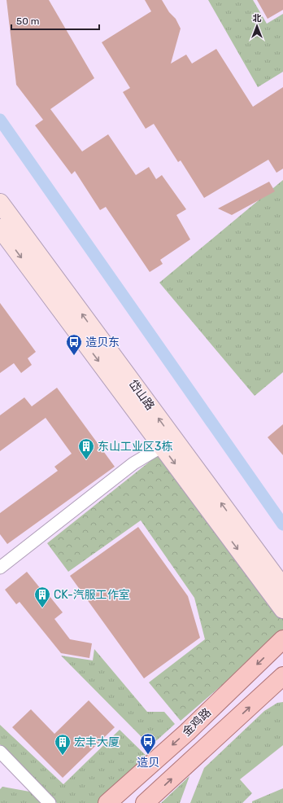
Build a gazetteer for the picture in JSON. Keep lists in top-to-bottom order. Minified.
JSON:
{"streets":{"main road":["金鸡路"],"street":["岱山路"]},"places":{"bus stop":["造贝东","造贝"],"building":["东山工业区3栋","CK-汽服工作室","宏丰大厦"]},"scale_bar":"50 m","north":"top"}
